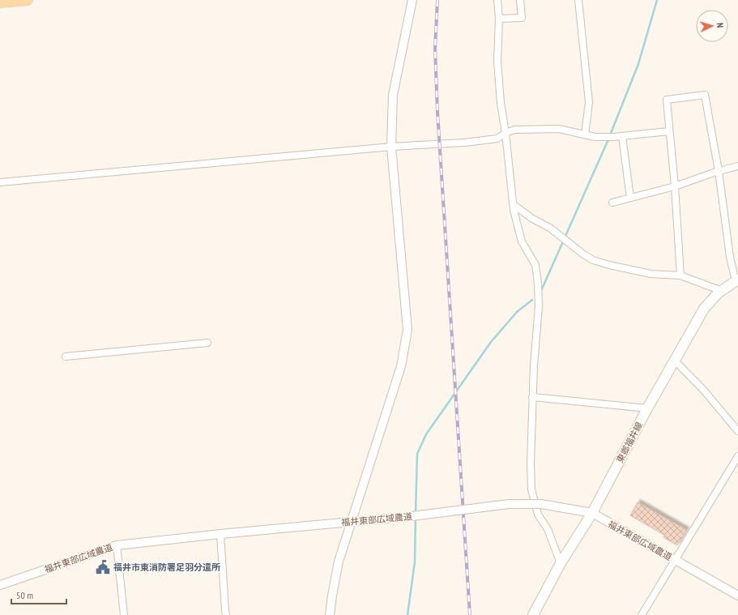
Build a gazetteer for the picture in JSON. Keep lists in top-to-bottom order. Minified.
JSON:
{"streets":{"main road":["東郷福井線"],"street":["福井東部広域農道"]},"crossings":[["東郷福井線","福井東部広域農道"]],"places":{"public building":["福井市東消防署足羽分遣所"]},"scale_bar":"50 m","north":"right"}
